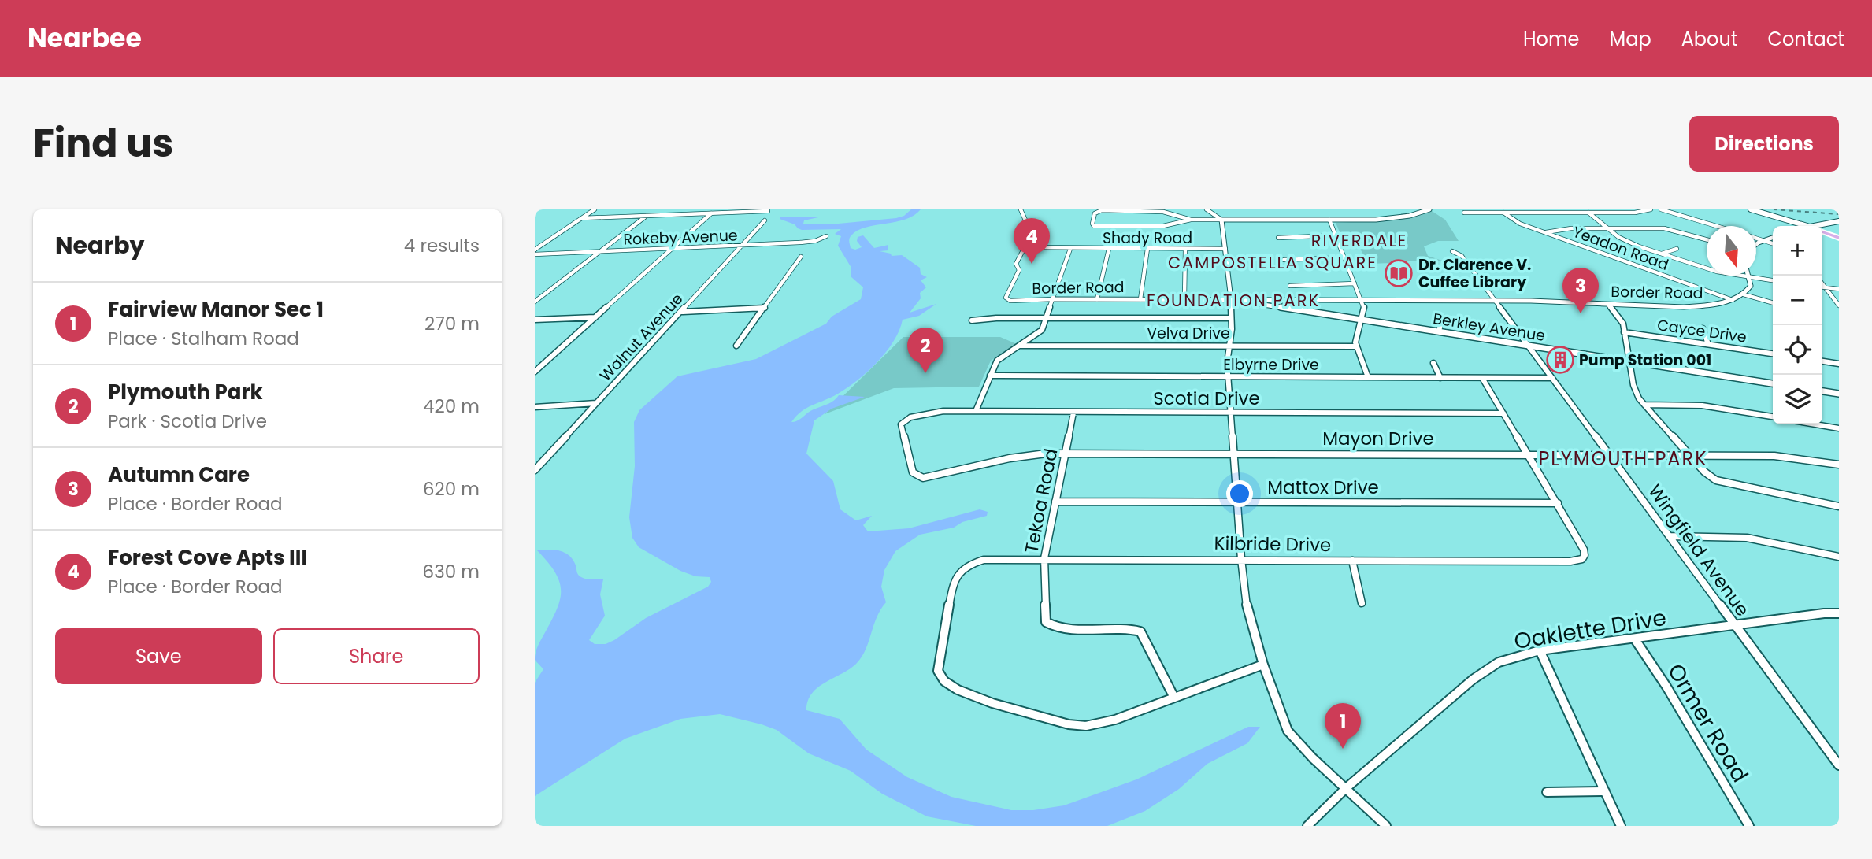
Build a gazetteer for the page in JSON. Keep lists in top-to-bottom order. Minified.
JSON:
{"streets":{"street":["Rokeby Avenue","Shady Road","Yeadon Road","Border Road","Berkley Avenue","Cayce Drive","Velva Drive","Walnut Avenue","Elbyrne Drive","Scotia Drive","Mayon Drive","Mattox Drive","Tekoa Road","Kilbride Drive","Wingfield Avenue","Oaklette Drive","Ormer Road"]},"crossings":[["Rokeby Avenue","Walnut Avenue"],["Shady Road","Border Road"],["Yeadon Road","Border Road"],["Border Road","Berkley Avenue"],["Border Road","Wingfield Avenue"],["Berkley Avenue","Wingfield Avenue"],["Elbyrne Drive","Wingfield Avenue"],["Scotia Drive","Mayon Drive"],["Scotia Drive","Tekoa Road"],["Mayon Drive","Tekoa Road"],["Mayon Drive","Wingfield Avenue"],["Mattox Drive","Tekoa Road"],["Mattox Drive","Kilbride Drive"],["Tekoa Road","Kilbride Drive"],["Wingfield Avenue","Oaklette Drive"],["Oaklette Drive","Ormer Road"]],"districts":["RIVERDALE","CAMPOSTELLA SQUARE","FOUNDATION PARK","PLYMOUTH PARK"],"places":{"library":["Dr. Clarence V. Cuffee Library"],"building":["Pump Station 001"]},"north":"bottom","page":{"header":"Nearbee","nav":["Home","Map","About","Contact"],"title":"Find us","buttons":["Directions",["Save","Share"]],"heading":["Nearby","4 results"],"pins":["4","3","2","1"],"map_buttons":["+","−"],"list":[{"mark":"1","name":"Fairview Manor Sec 1","note":"Place · Stalham Road","value":"270 m"},{"mark":"2","name":"Plymouth Park","note":"Park · Scotia Drive","value":"420 m"},{"mark":"3","name":"Autumn Care","note":"Place · Border Road","value":"620 m"},{"mark":"4","name":"Forest Cove Apts III","note":"Place · Border Road","value":"630 m"}]}}
